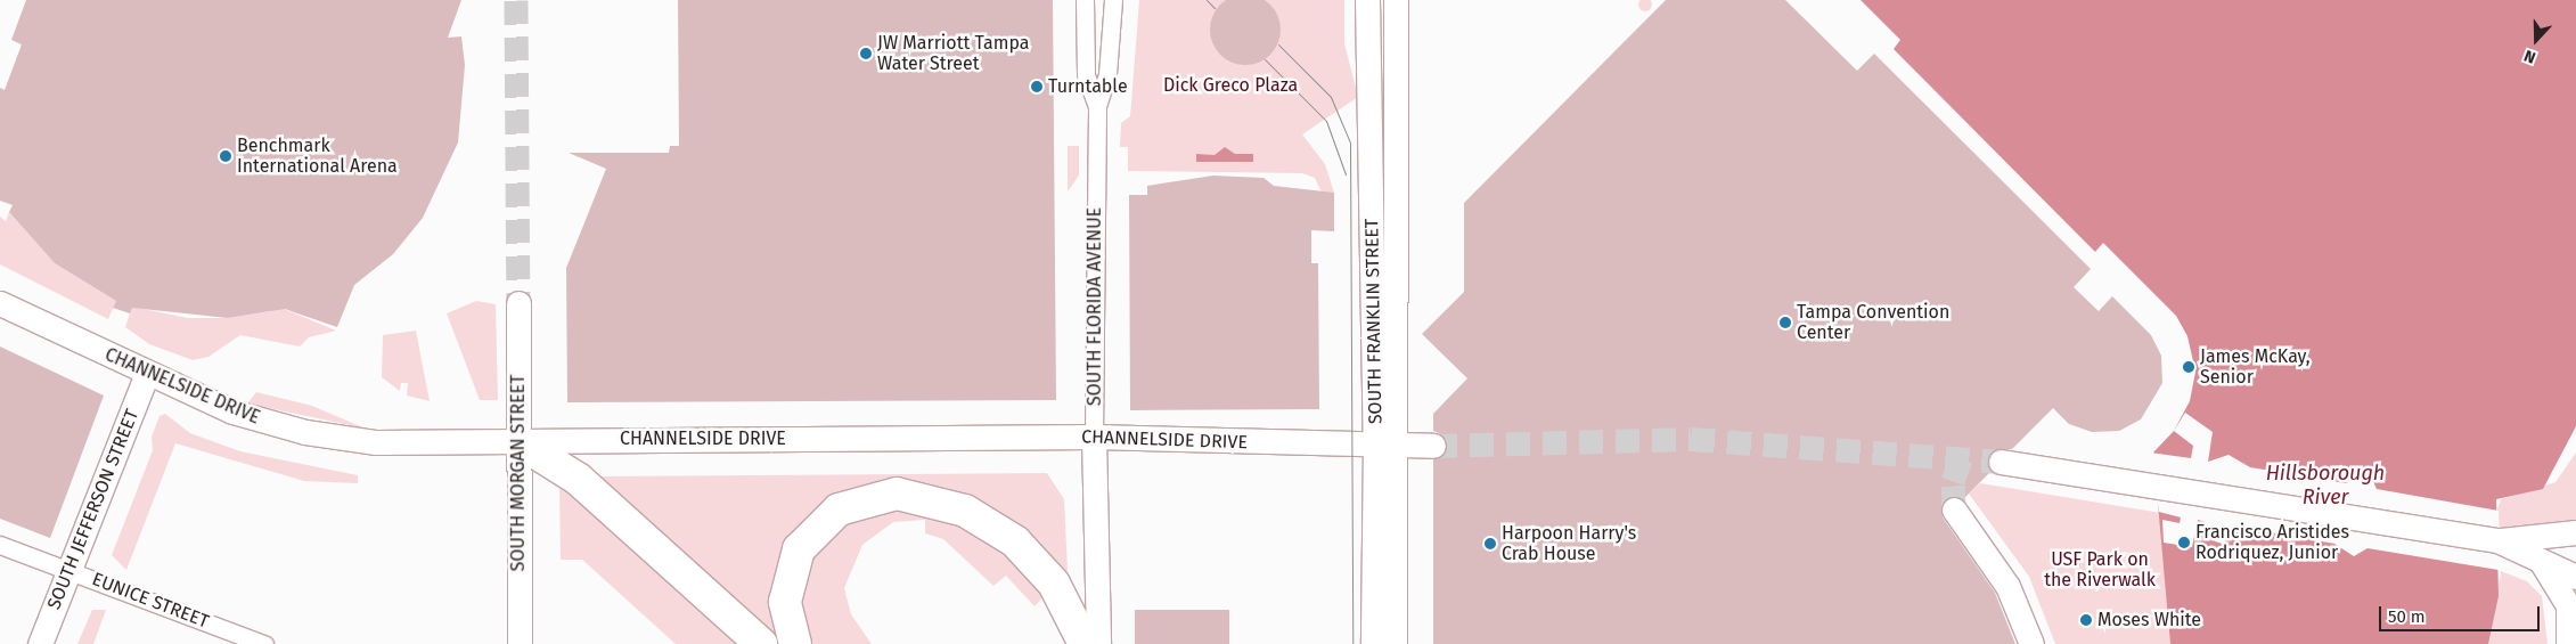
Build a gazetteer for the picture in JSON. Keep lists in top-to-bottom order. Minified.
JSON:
{"streets":{"main road":["SOUTH FLORIDA AVENUE","SOUTH FRANKLIN STREET","CHANNELSIDE DRIVE","SOUTH MORGAN STREET","SOUTH JEFFERSON STREET"],"street":["EUNICE STREET"]},"crossings":[["SOUTH FLORIDA AVENUE","CHANNELSIDE DRIVE"],["SOUTH FRANKLIN STREET","CHANNELSIDE DRIVE"],["CHANNELSIDE DRIVE","SOUTH MORGAN STREET"],["CHANNELSIDE DRIVE","SOUTH JEFFERSON STREET"],["SOUTH JEFFERSON STREET","EUNICE STREET"]],"water":["Hillsborough River"],"parks":["Dick Greco Plaza","USF Park on the Riverwalk"],"places":["JW Marriott Tampa Water Street","Turntable","Benchmark International Arena","Tampa Convention Center","James McKay, Senior","Francisco Aristides Rodriquez, Junior","Harpoon Harry's Crab House","Moses White"],"scale_bar":"50 m","north":"bottom"}
